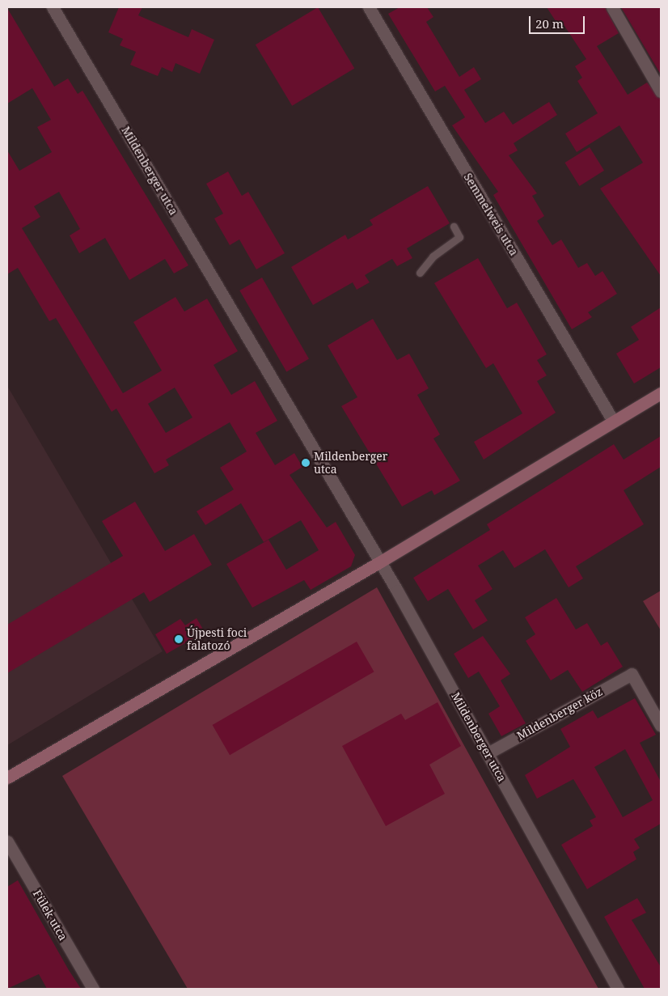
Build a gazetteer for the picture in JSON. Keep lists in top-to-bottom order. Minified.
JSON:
{"streets":{"street":["Mildenberger utca","Semmelweis utca","Mildenberger köz","Fülek utca"]},"crossings":[["Mildenberger utca","Mildenberger köz"]],"places":["Mildenberger utca","Újpesti foci falatozó"],"scale_bar":"20 m"}
